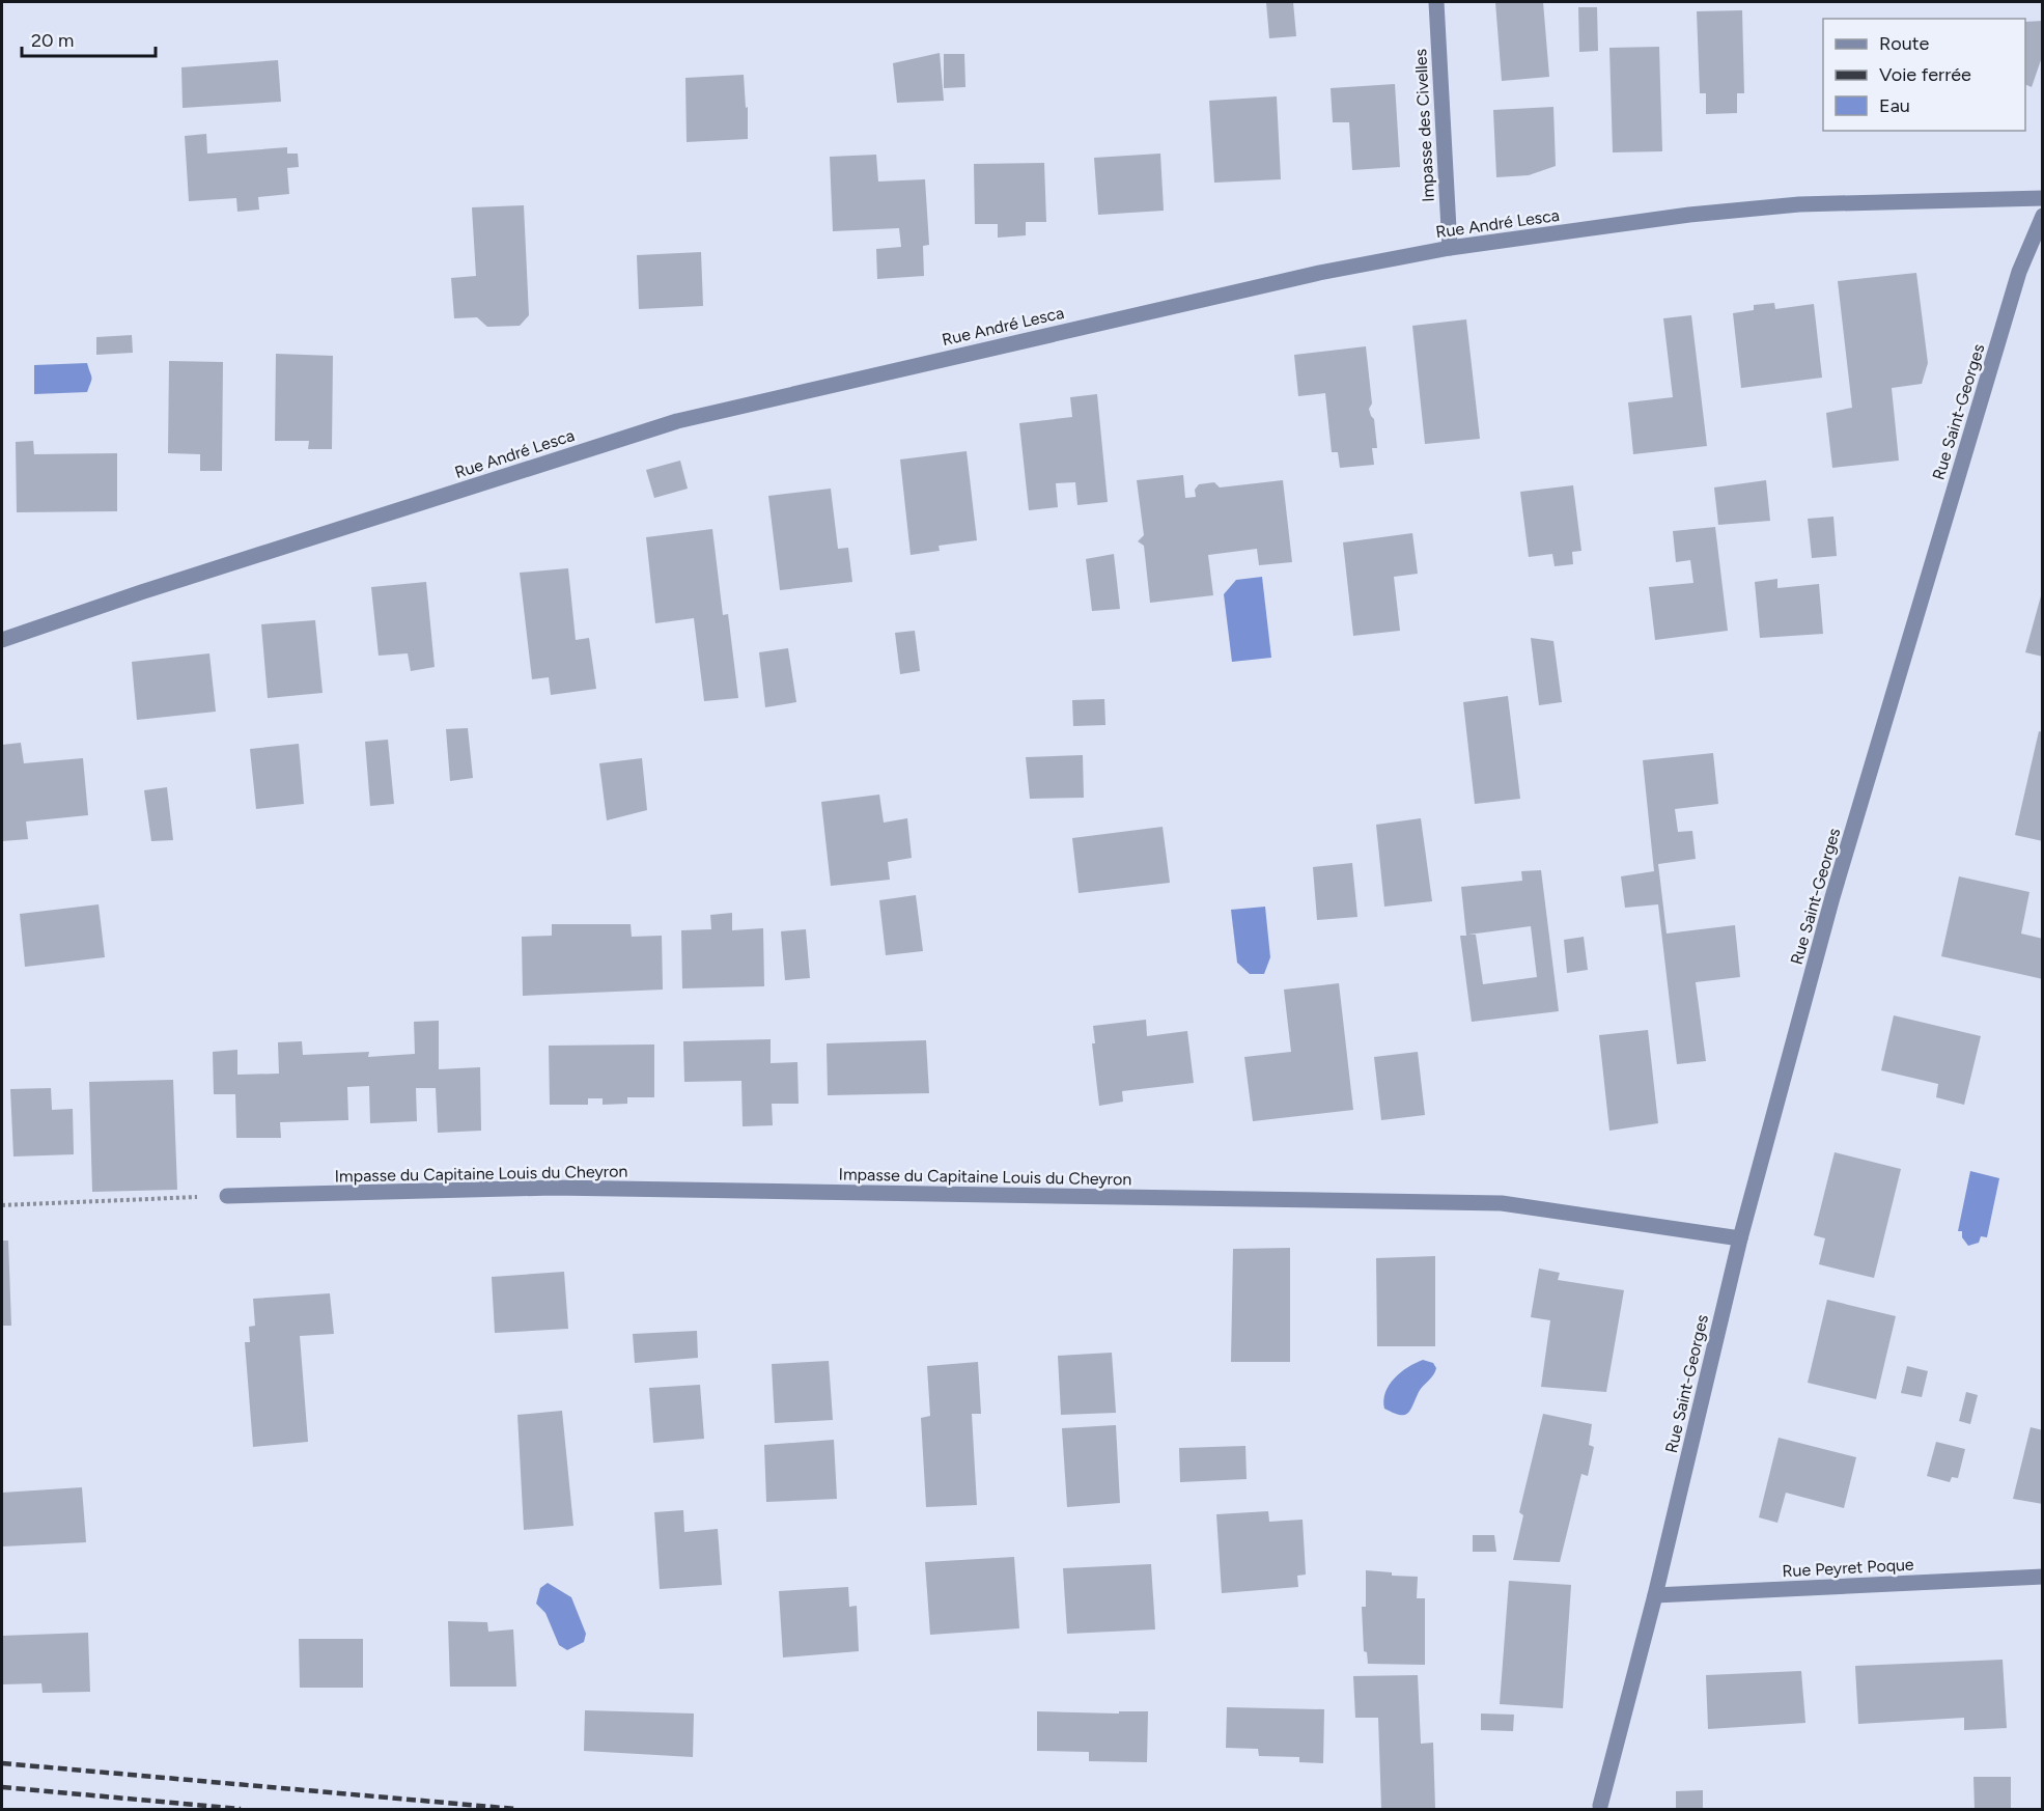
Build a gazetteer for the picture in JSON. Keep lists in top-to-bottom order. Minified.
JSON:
{"streets":{"street":["Impasse des Civelles","Rue André Lesca","Rue Saint-Georges","Impasse du Capitaine Louis du Cheyron","Rue Peyret Poque"]},"crossings":[["Impasse des Civelles","Rue André Lesca"],["Rue Saint-Georges","Impasse du Capitaine Louis du Cheyron"],["Rue Saint-Georges","Rue Peyret Poque"]],"legend":["Route","Voie ferrée","Eau"],"scale_bar":"20 m"}
